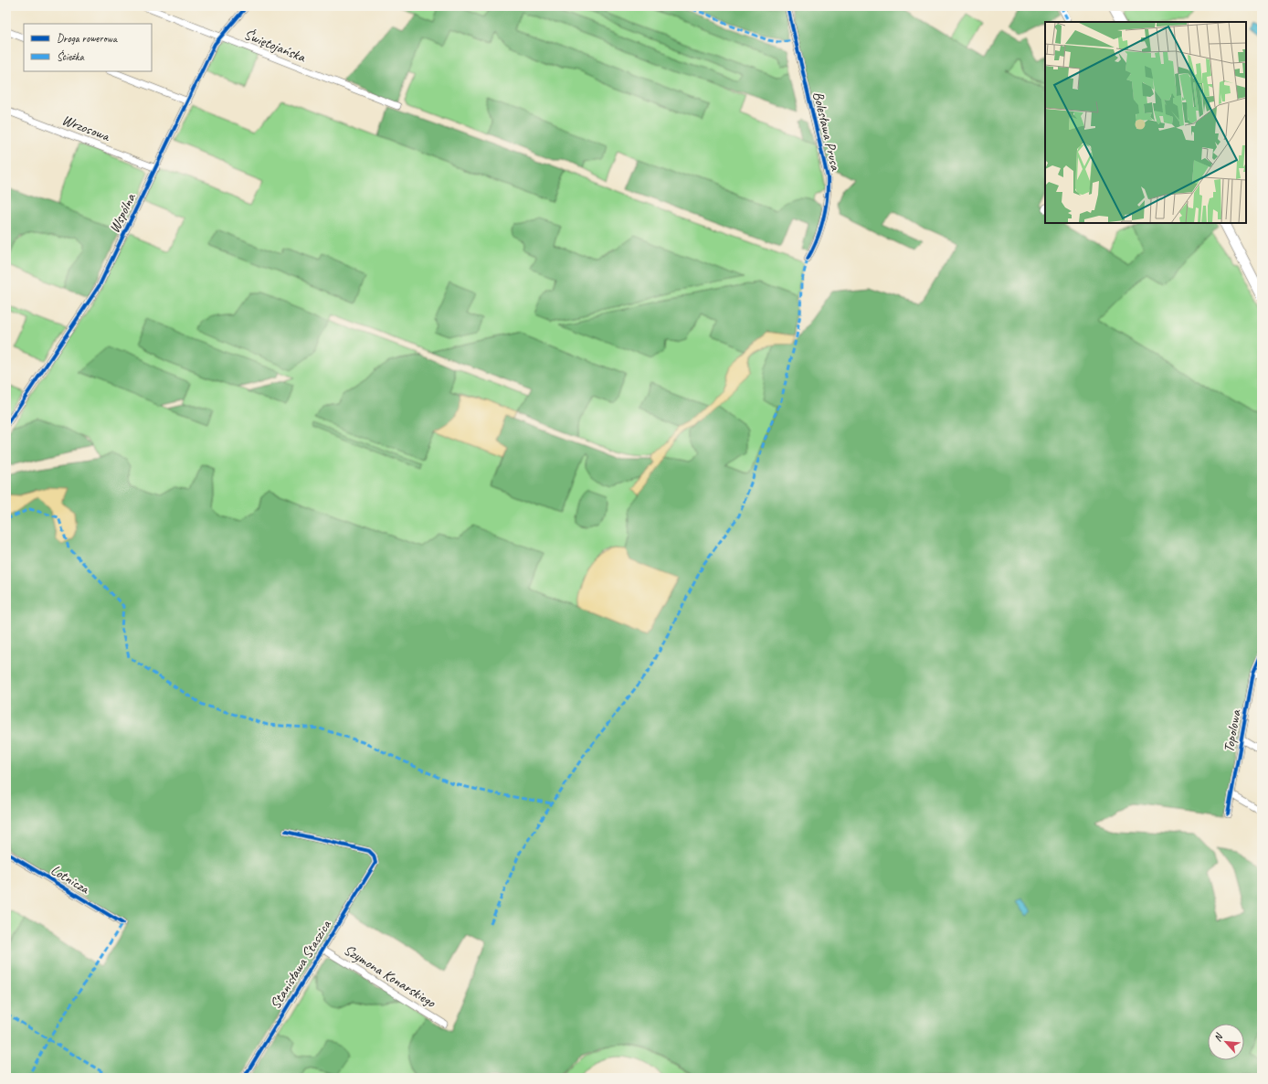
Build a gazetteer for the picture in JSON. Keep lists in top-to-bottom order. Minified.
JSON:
{"streets":{"street":["Świętojańska","Wrzosowa","Bolesława Prusa","Wspólna","Topolowa","Lotnicza","Stanisława Staszica","Szymona Konarskiego"]},"crossings":[["Świętojańska","Wspólna"],["Wrzosowa","Wspólna"],["Stanisława Staszica","Szymona Konarskiego"]],"legend":["Droga rowerowa","Ścieżka"],"north":"top left"}
